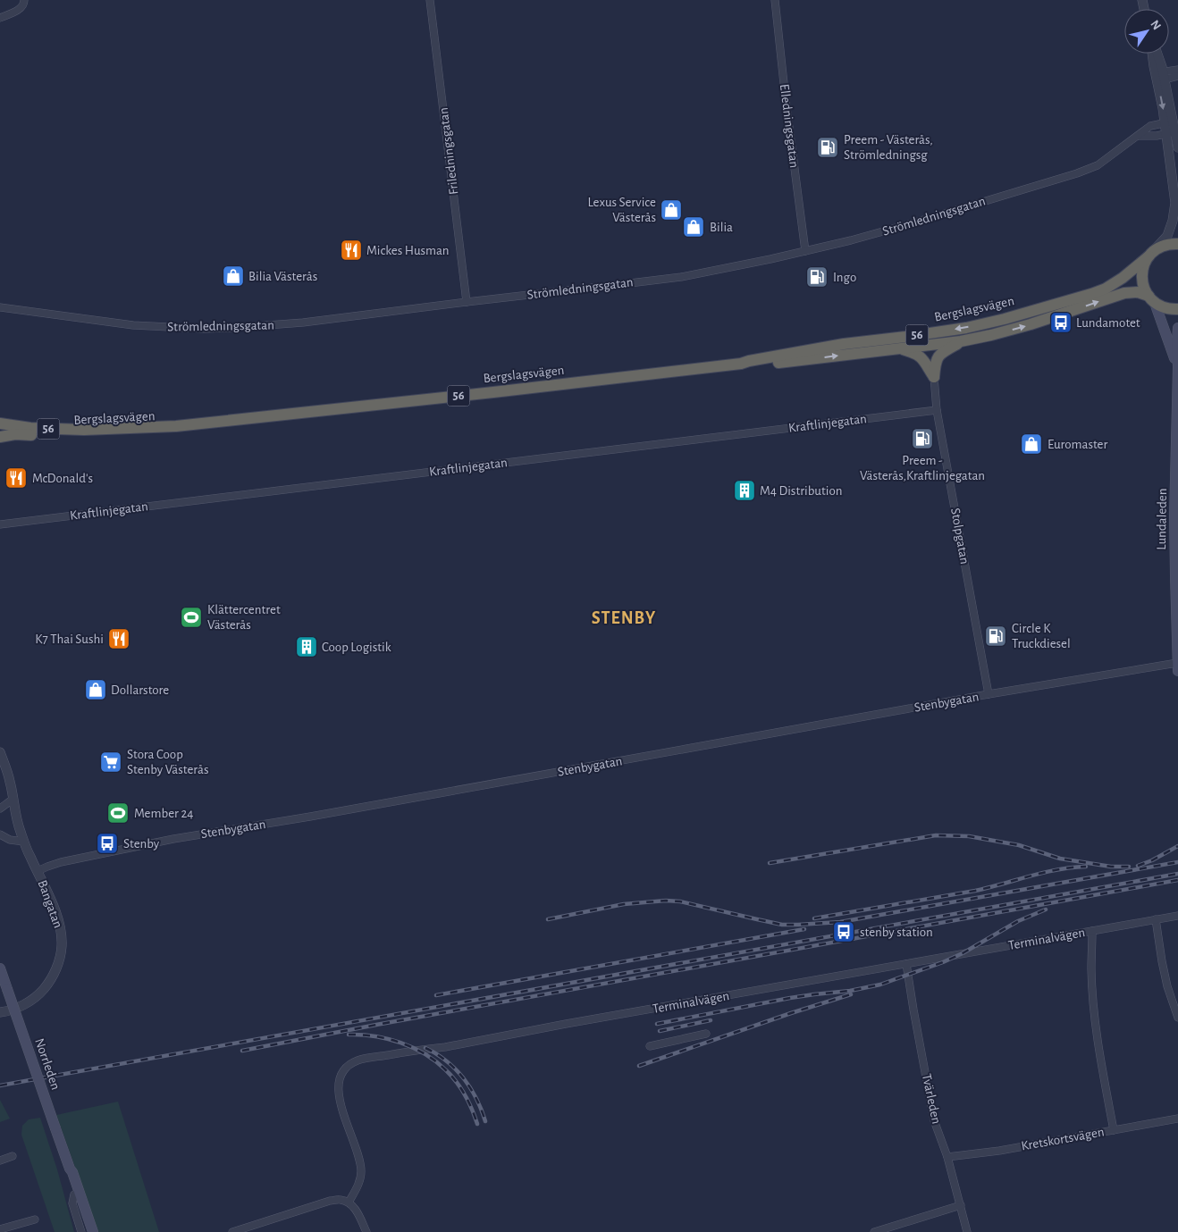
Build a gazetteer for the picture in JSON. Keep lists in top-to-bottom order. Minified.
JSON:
{"streets":{"highway":["Bergslagsvägen","56"],"main road":["Lundaleden","Norrleden"],"street":["Elledningsgatan","Friledningsgatan","Strömledningsgatan","Kraftlinjegatan","Stolpgatan","Stenbygatan","Bangatan","Terminalvägen","Tvärleden","Kretskortsvägen"]},"crossings":[["Elledningsgatan","Strömledningsgatan"],["Friledningsgatan","Strömledningsgatan"],["Bergslagsvägen","56"],["Bergslagsvägen","Lundaleden"],["56","Lundaleden"],["Kraftlinjegatan","Stolpgatan"],["Lundaleden","Stenbygatan"],["Stolpgatan","Stenbygatan"],["Stenbygatan","Bangatan"],["Terminalvägen","Tvärleden"],["Tvärleden","Kretskortsvägen"]],"districts":["STENBY"],"places":{"fuel station":["Preem - Västerås, Strömledningsg","Ingo","Preem - Västerås,Kraftlinjegatan","Circle K Truckdiesel"],"shop":["Lexus Service Västerås","Bilia","Bilia Västerås","Euromaster","Dollarstore"],"restaurant":["Mickes Husman","McDonald's","K7 Thai Sushi"],"bus stop":["Lundamotet","Stenby","stenby station"],"building":["M4 Distribution","Coop Logistik"],"sports":["Klättercentret Västerås","Member 24"],"supermarket":["Stora Coop Stenby Västerås"]},"north":"top right"}
